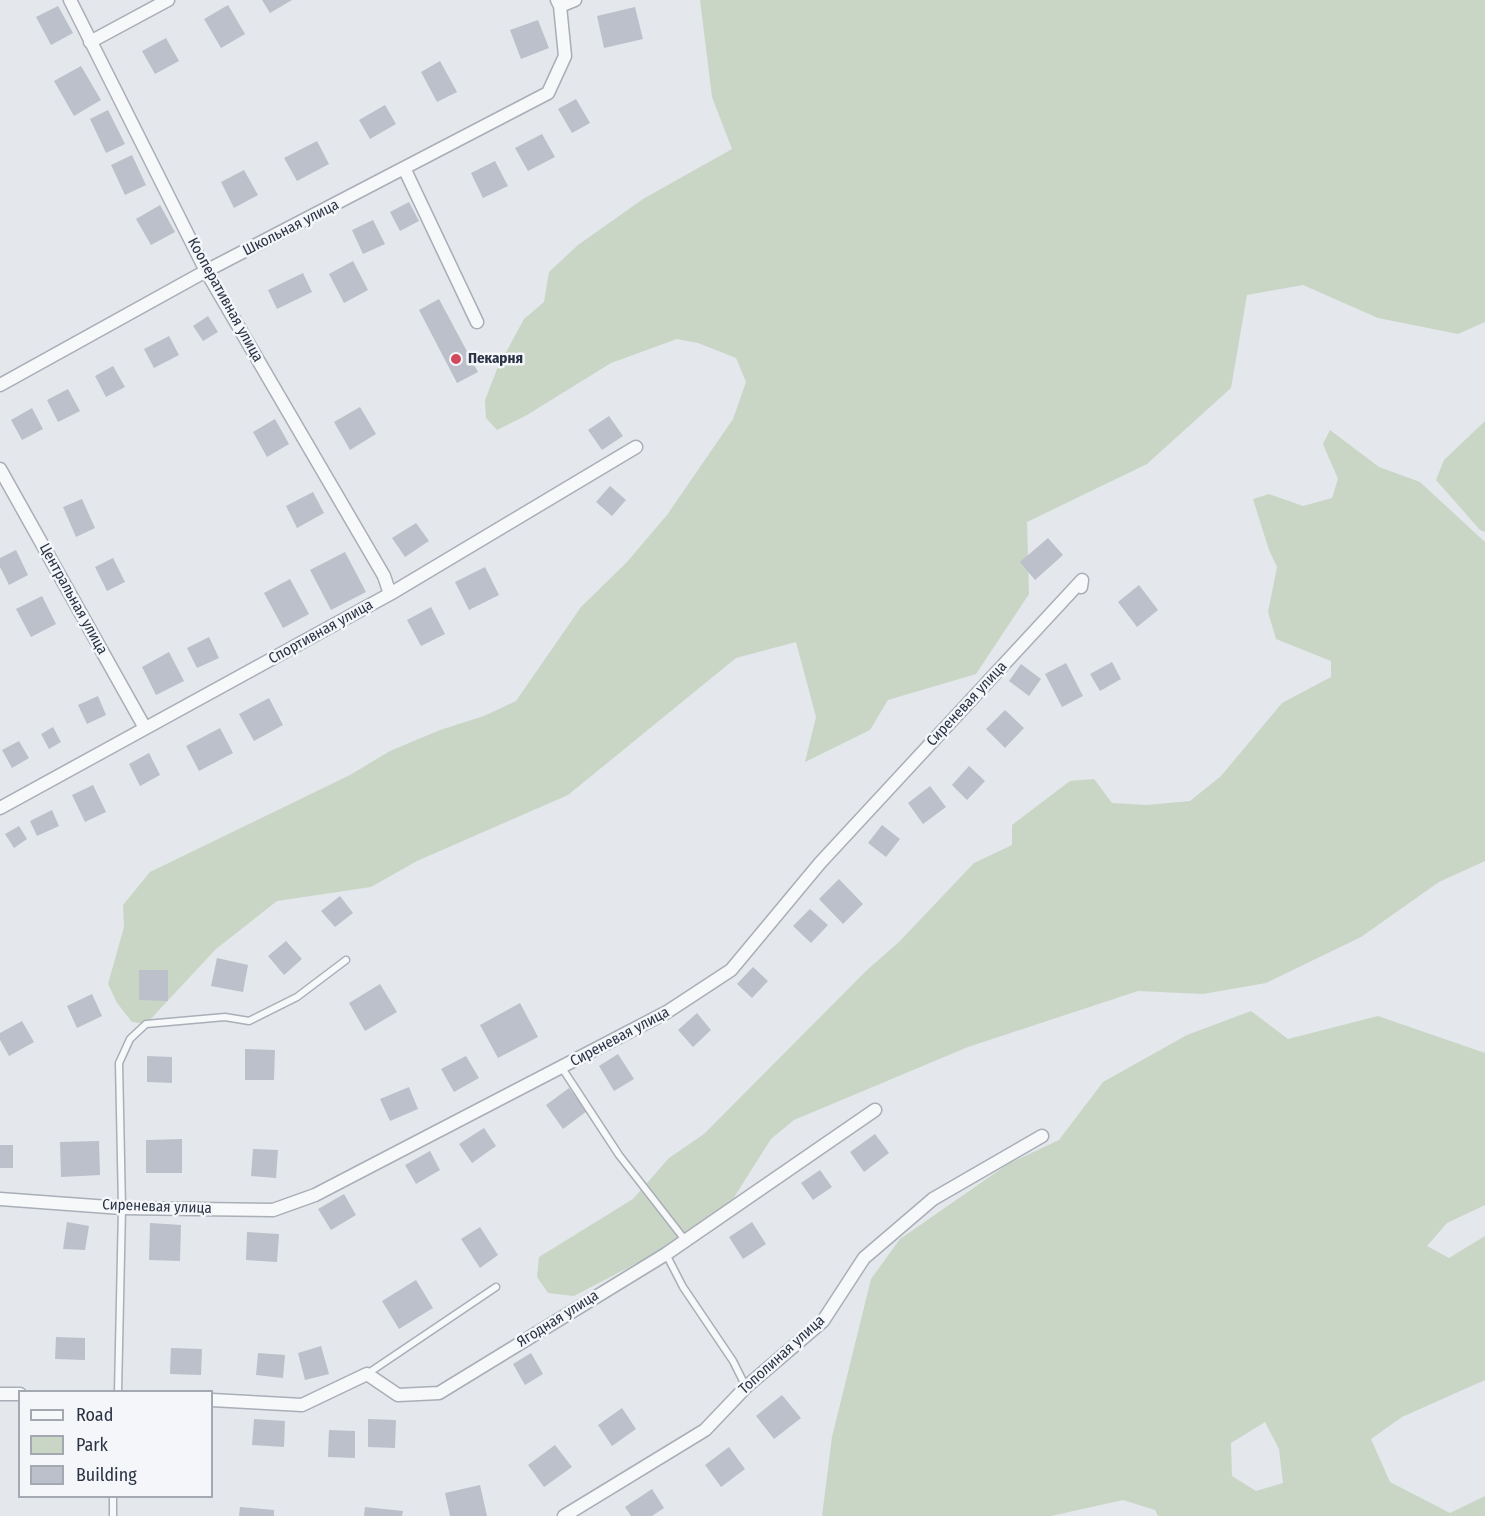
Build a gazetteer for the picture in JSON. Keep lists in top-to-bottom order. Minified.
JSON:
{"streets":{"street":["Школьная улица","Кооперативная улица","Центральная улица","Спортивная улица","Сиреневая улица","Ягодная улица","Тополиная улица"]},"crossings":[["Школьная улица","Кооперативная улица"],["Кооперативная улица","Спортивная улица"],["Центральная улица","Спортивная улица"]],"places":["Пекарня"],"legend":["Road","Park","Building"]}
